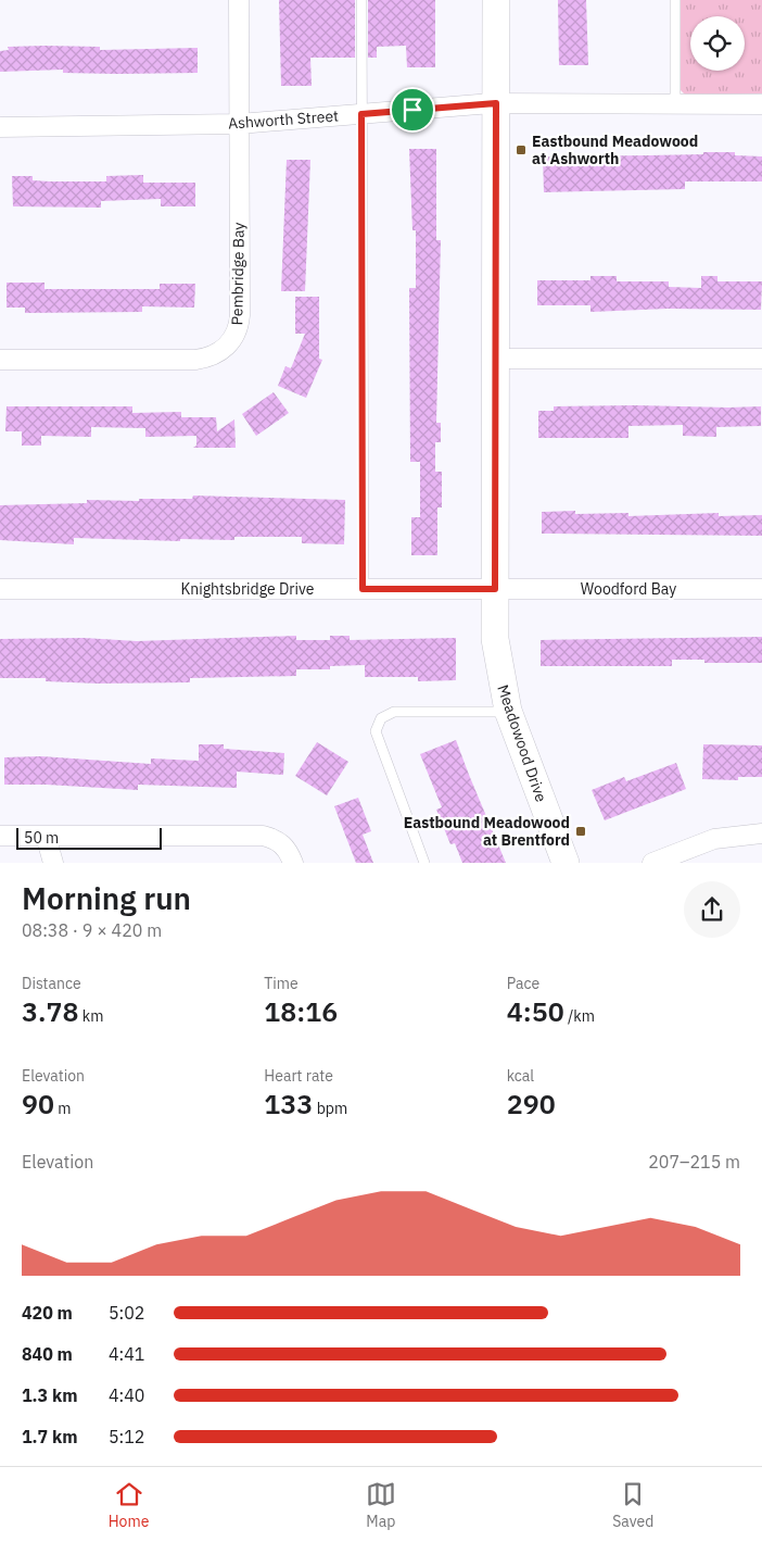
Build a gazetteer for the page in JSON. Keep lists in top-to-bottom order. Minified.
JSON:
{"streets":{"street":["Ashworth Street","Pembridge Bay","Knightsbridge Drive","Woodford Bay","Meadowood Drive"]},"crossings":[["Ashworth Street","Pembridge Bay"],["Ashworth Street","Meadowood Drive"],["Knightsbridge Drive","Woodford Bay"],["Knightsbridge Drive","Meadowood Drive"],["Woodford Bay","Meadowood Drive"]],"places":{"transit":["Eastbound Meadowood at Ashworth","Eastbound Meadowood at Brentford"]},"scale_bar":"50 m","page":{"scale":"50 m","heading":["Morning run","08:38 · 9 × 420 m"],"stats":[["Distance","3.78 km"],["Time","18:16"],["Pace","4:50 /km"],["Elevation","90 m"],["Heart rate","133 bpm"],["kcal","290"]],"chart":["Elevation","207–215 m"],"list":[{"name":"420 m","note":"5:02"},{"name":"840 m","note":"4:41"},{"name":"1.3 km","note":"4:40"},{"name":"1.7 km","note":"5:12"}],"tabs":["Home","Map","Saved"]}}
